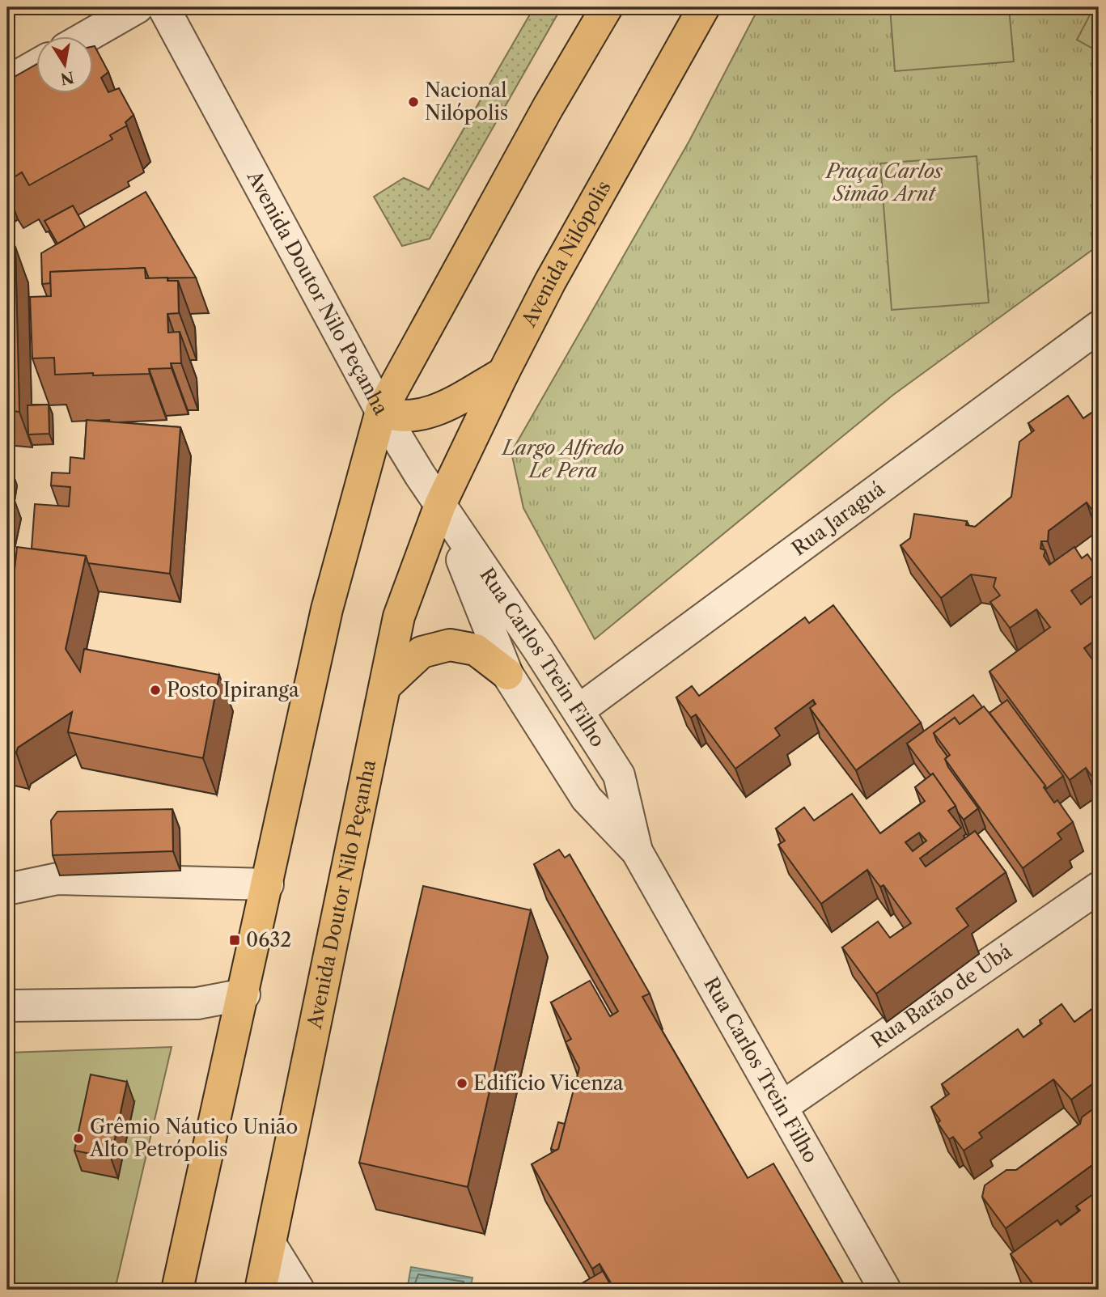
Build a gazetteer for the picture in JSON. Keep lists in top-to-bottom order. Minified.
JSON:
{"streets":{"main road":["Avenida Nilópolis","Avenida Doutor Nilo Peçanha"],"street":["Rua Jaraguá","Rua Carlos Trein Filho","Rua Barão de Ubá"]},"crossings":[["Avenida Nilópolis","Avenida Doutor Nilo Peçanha"],["Avenida Nilópolis","Rua Carlos Trein Filho"],["Avenida Doutor Nilo Peçanha","Rua Carlos Trein Filho"],["Rua Jaraguá","Rua Carlos Trein Filho"],["Rua Carlos Trein Filho","Rua Barão de Ubá"]],"parks":["Praça Carlos Simão Arnt","Largo Alfredo Le Pera"],"places":{"other":["Nacional Nilópolis","Posto Ipiranga","Edifício Vicenza","Grêmio Náutico União Alto Petrópolis"],"transit":["0632"]},"north":"bottom"}
